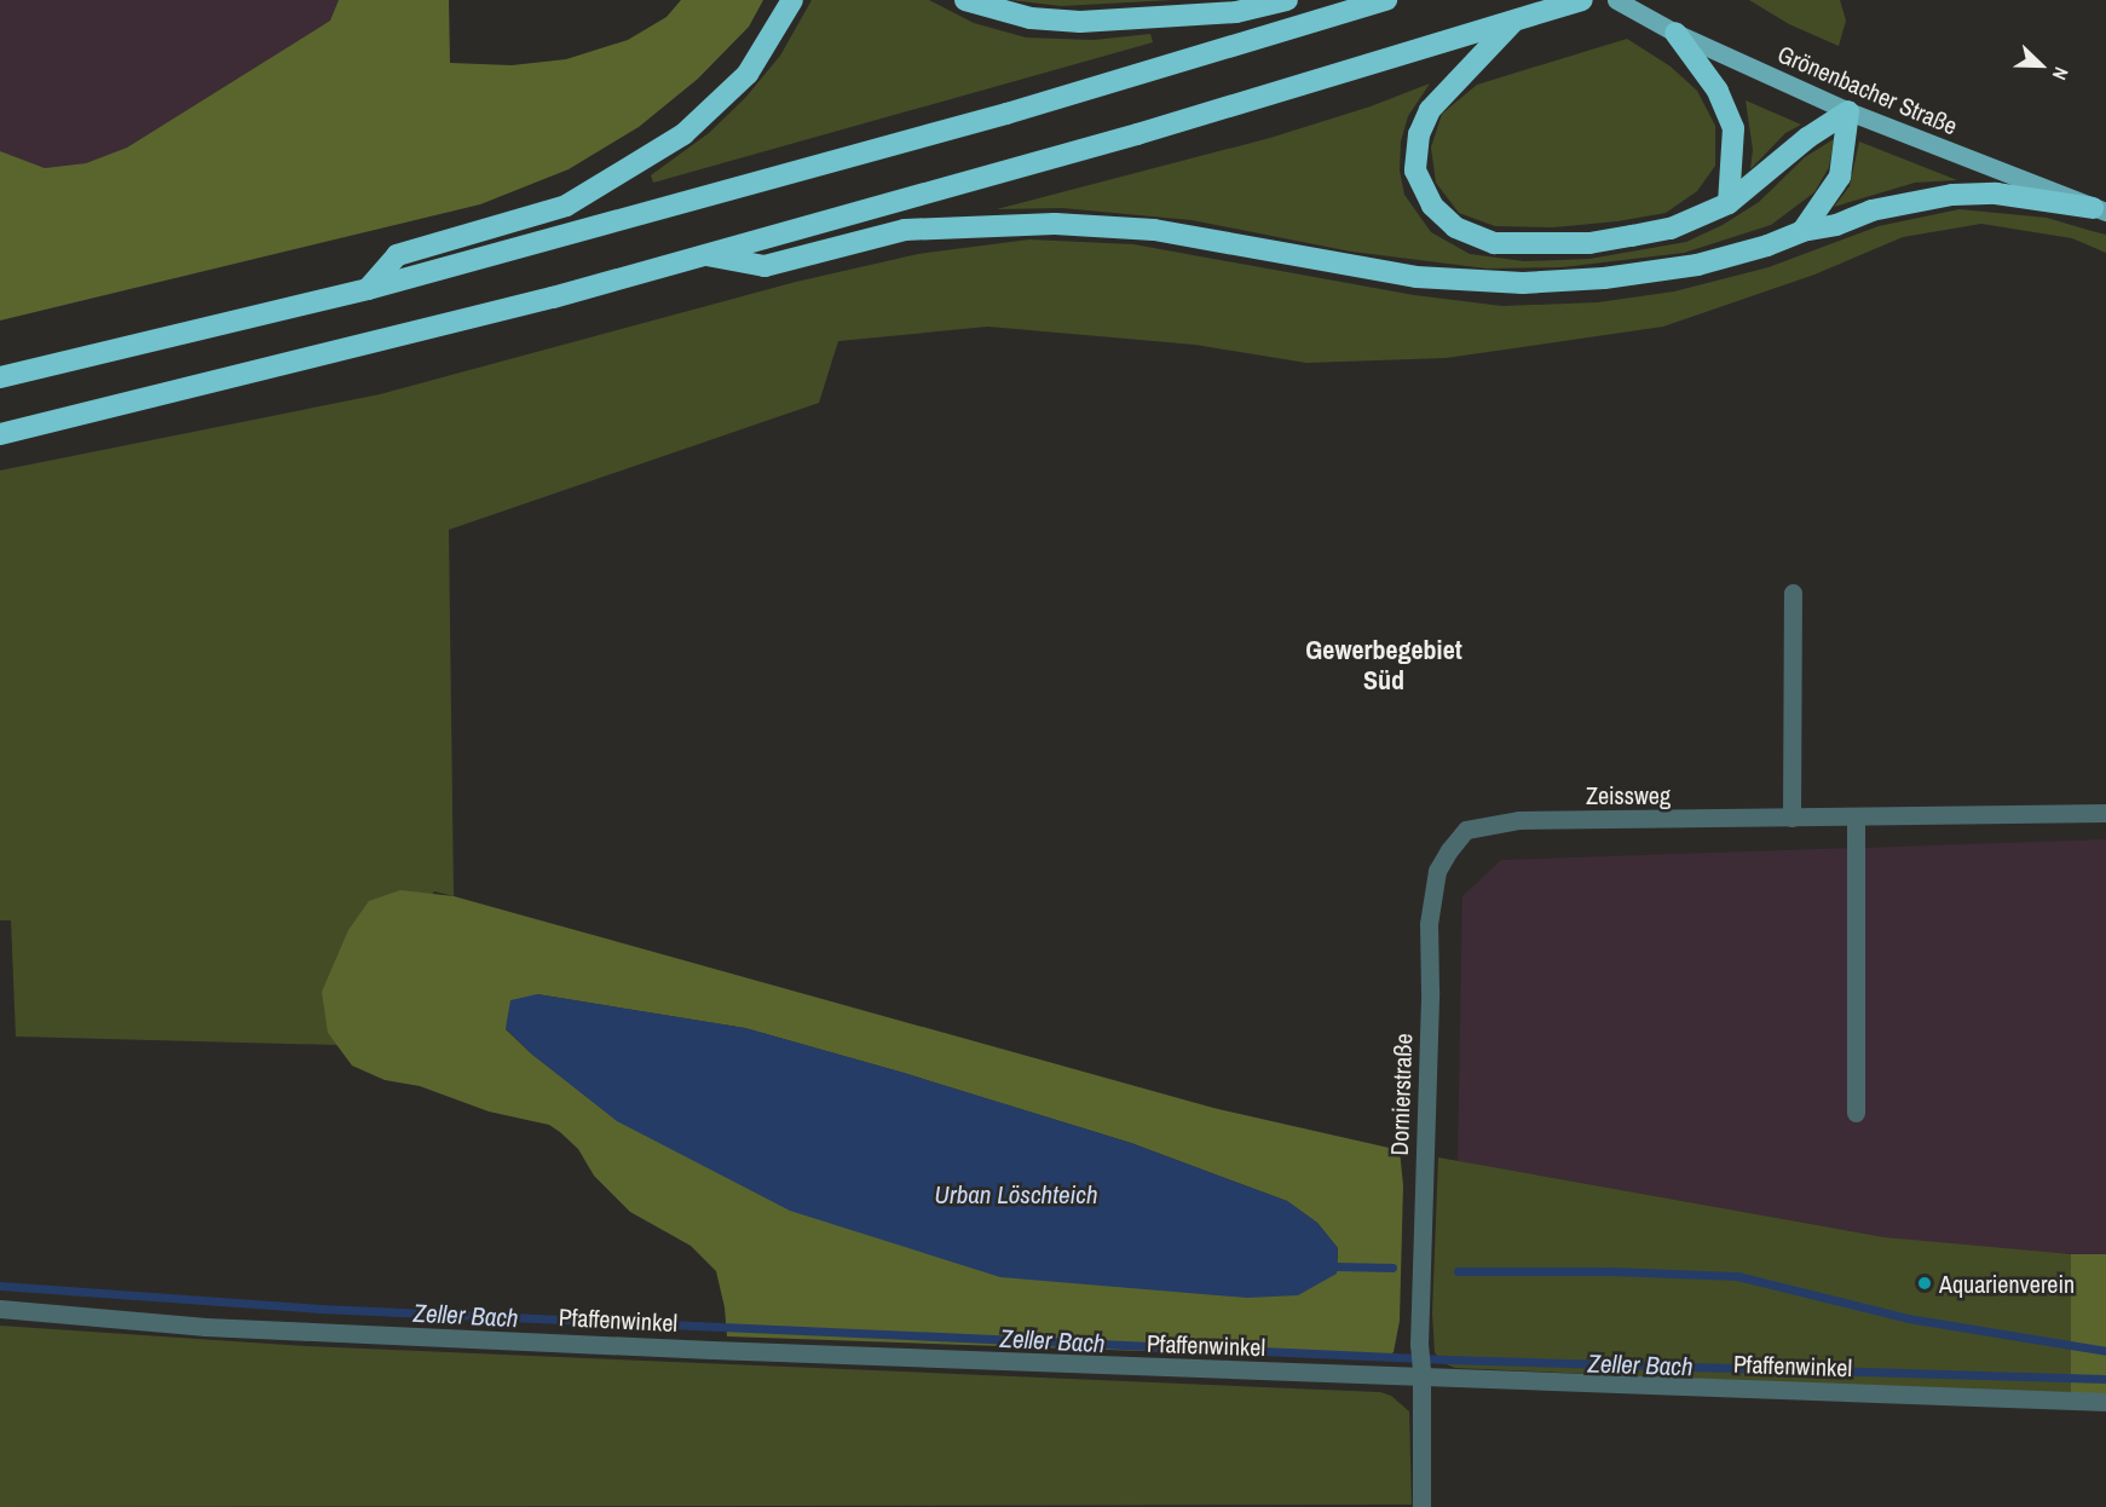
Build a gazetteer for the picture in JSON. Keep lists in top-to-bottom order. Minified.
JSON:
{"streets":{"main road":["Grönenbacher Straße"],"street":["Zeissweg","Dornierstraße","Pfaffenwinkel"]},"crossings":[["Zeissweg","Dornierstraße"],["Dornierstraße","Pfaffenwinkel"]],"districts":["Gewerbegebiet Süd"],"water":["Urban Löschteich","Zeller Bach"],"places":["Aquarienverein"],"north":"bottom right"}
